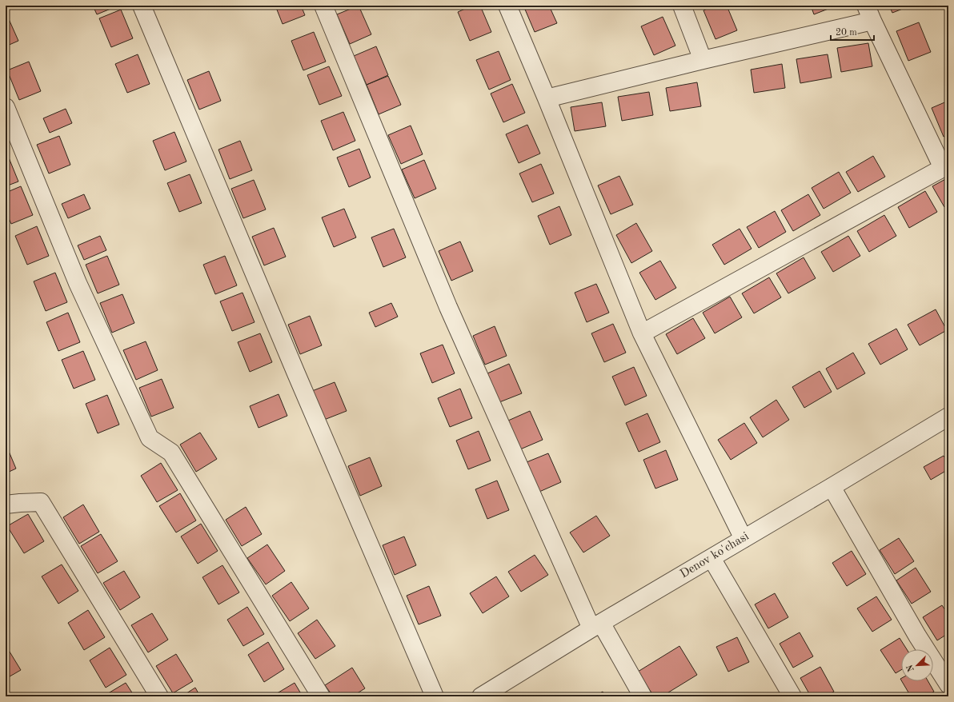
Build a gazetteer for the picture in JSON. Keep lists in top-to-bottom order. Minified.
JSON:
{"streets":{"street":["Denov ko'chasi"]},"scale_bar":"20 m","north":"bottom left"}
